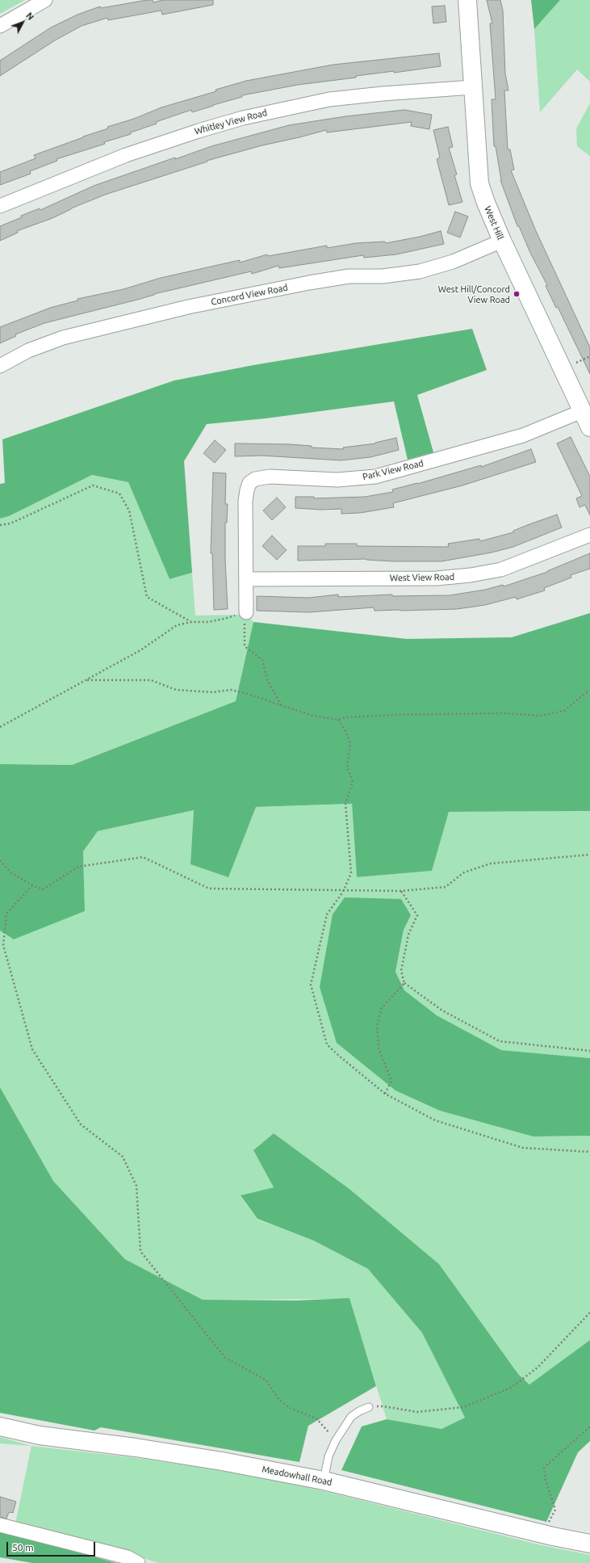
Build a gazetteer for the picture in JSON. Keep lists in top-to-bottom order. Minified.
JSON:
{"streets":{"street":["Whitley View Road","West Hill","Concord View Road","Park View Road","West View Road","Meadowhall Road"]},"crossings":[["Whitley View Road","West Hill"],["West Hill","Concord View Road"],["West Hill","Park View Road"],["Park View Road","West View Road"]],"places":["West Hill/Concord View Road"],"scale_bar":"50 m","north":"top right"}
